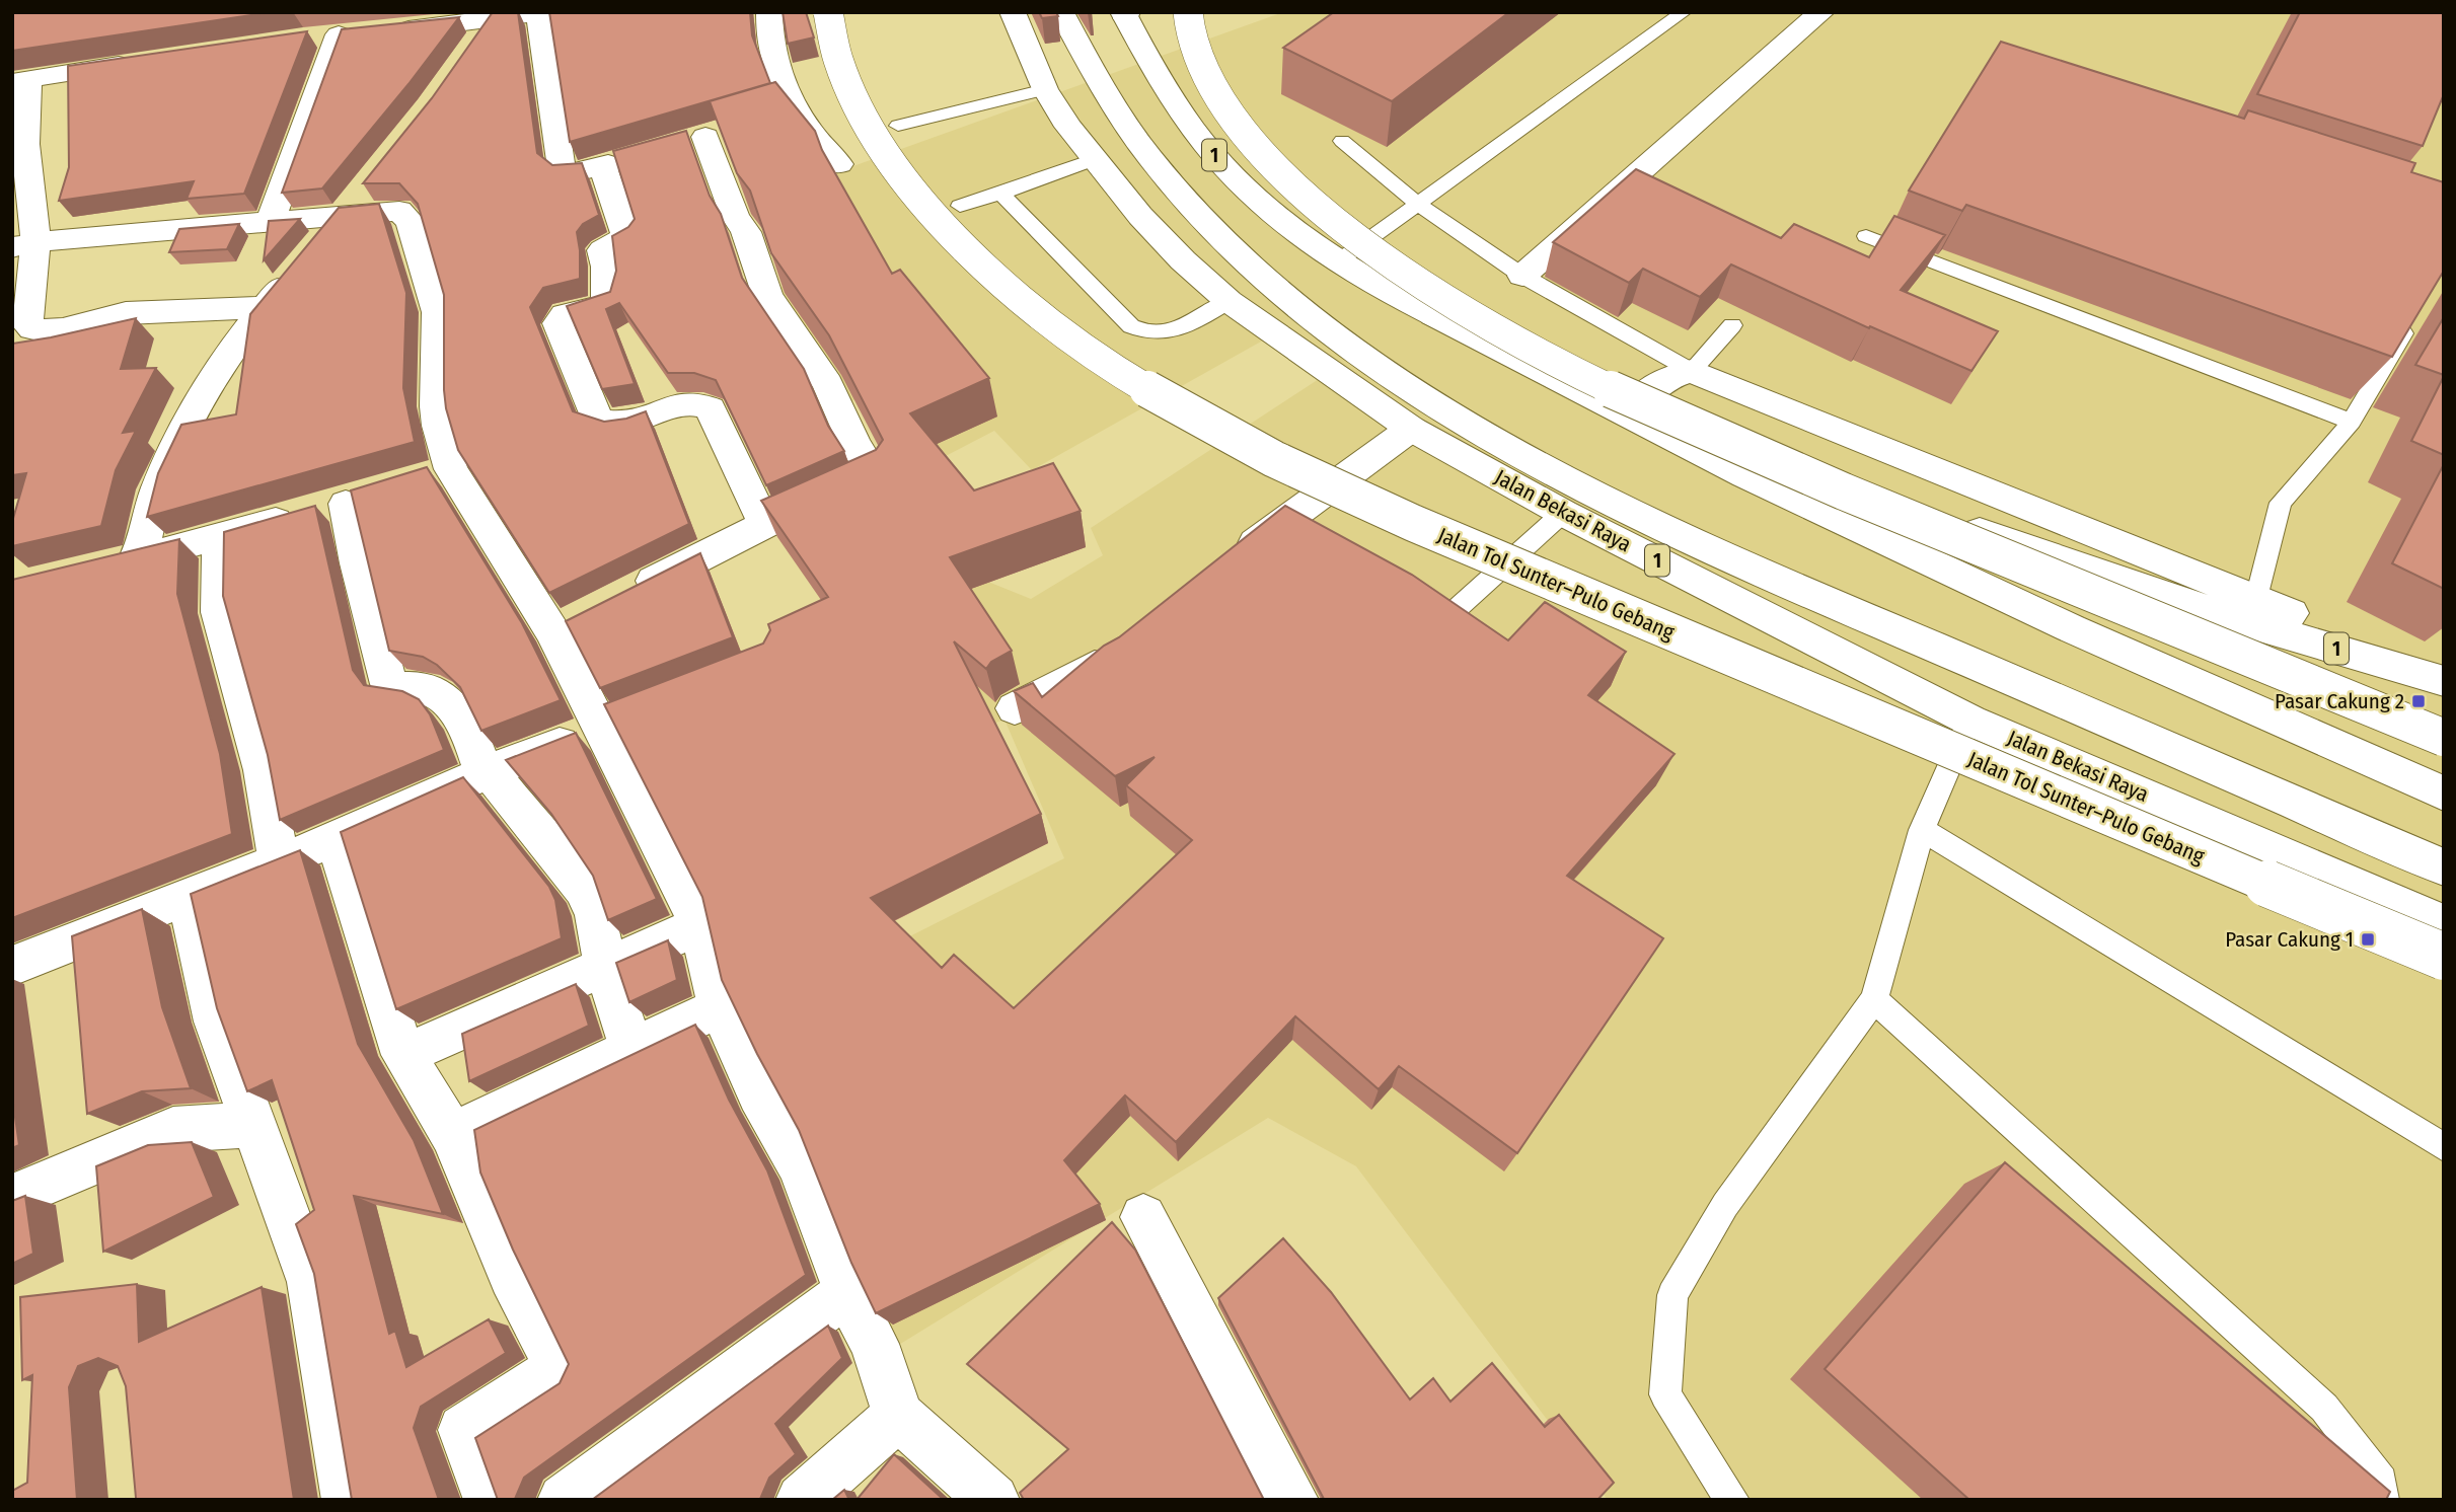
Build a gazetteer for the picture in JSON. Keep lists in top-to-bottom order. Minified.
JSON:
{"streets":{"main road":["1","Jalan Bekasi Raya","Jalan Tol Sunter–Pulo Gebang"]},"places":{"transit":["Pasar Cakung 2","Pasar Cakung 1"]}}
